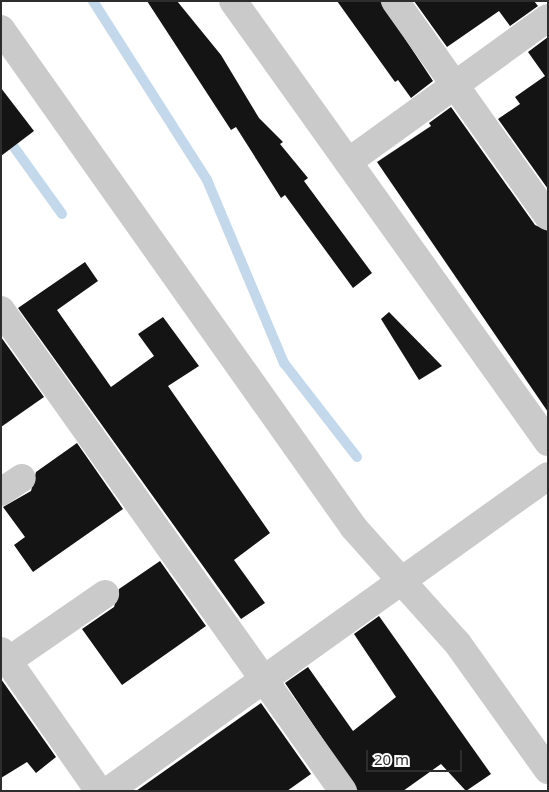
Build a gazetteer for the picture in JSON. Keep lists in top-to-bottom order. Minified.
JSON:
{"scale_bar":"20 m"}
